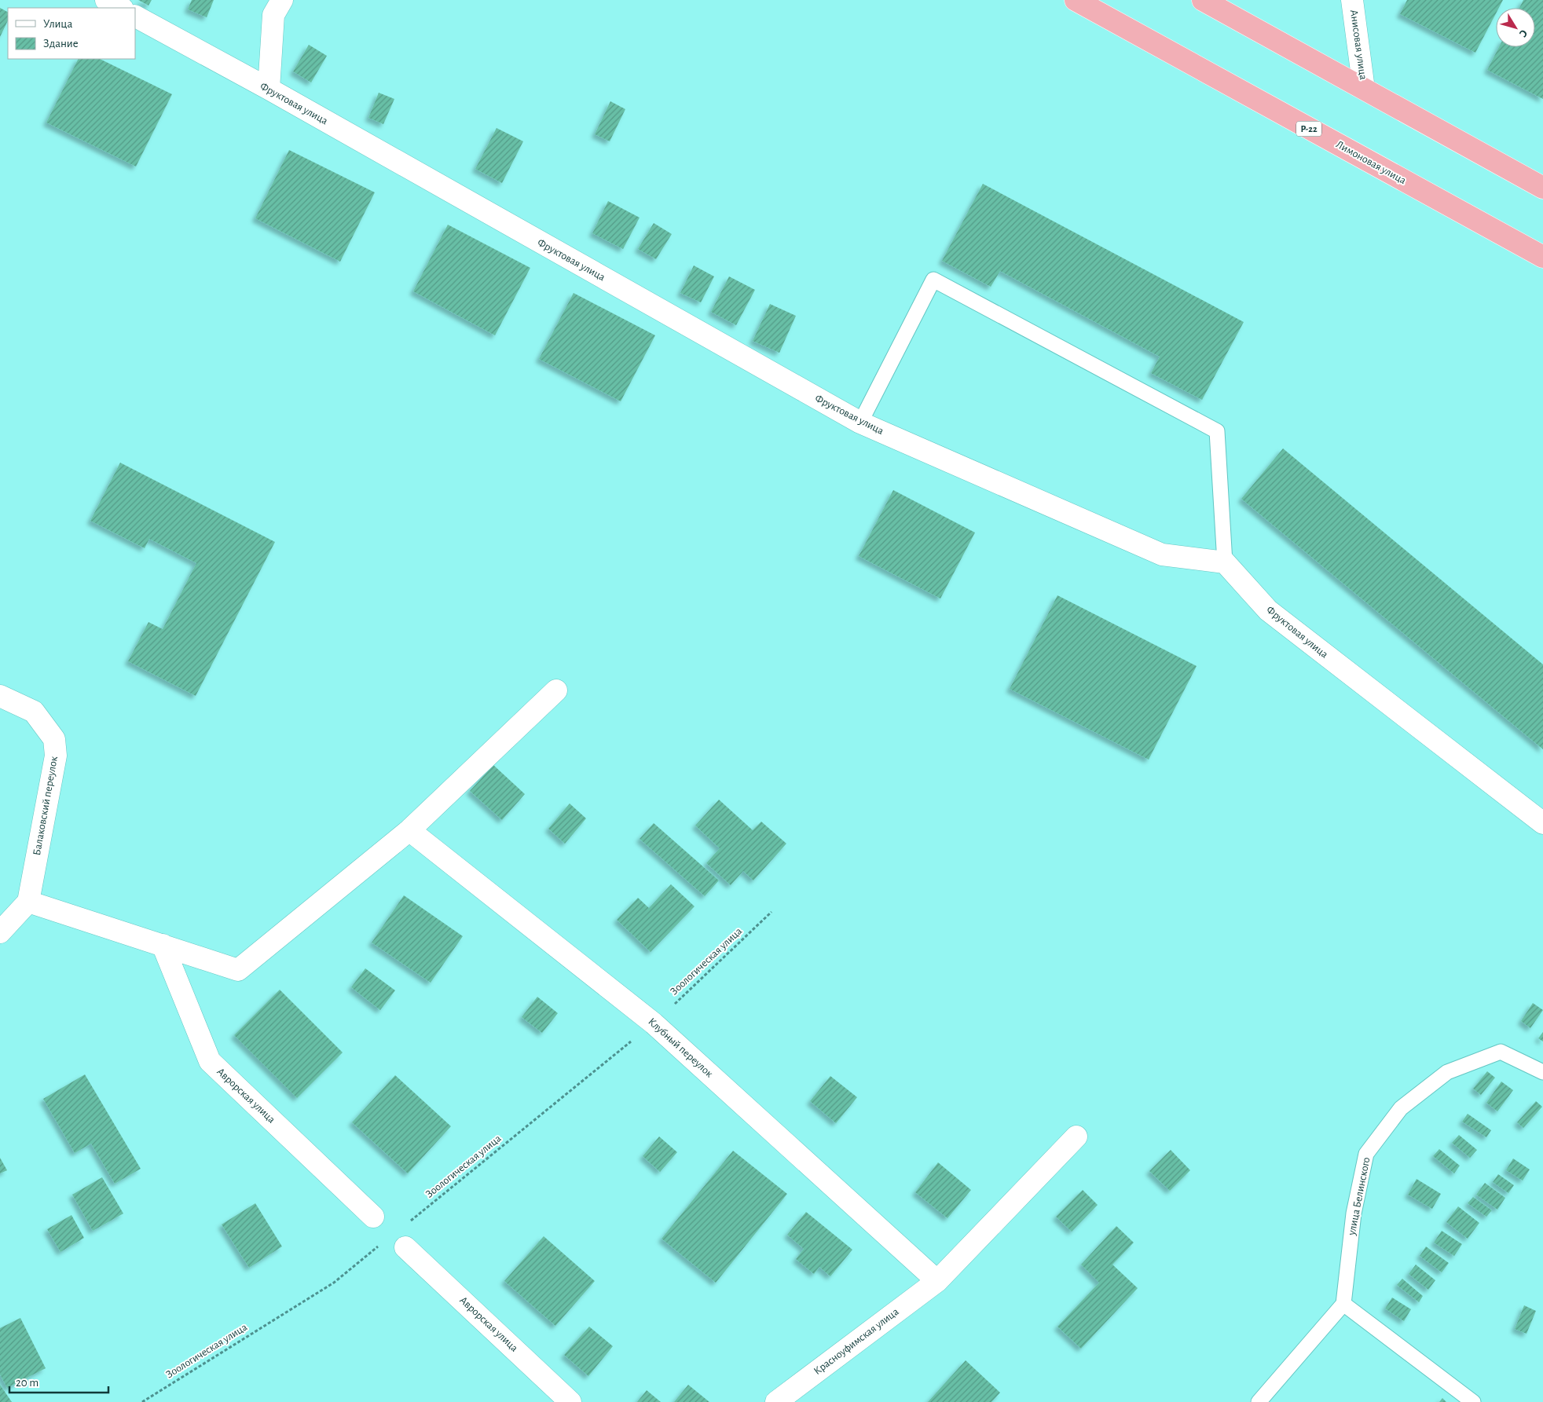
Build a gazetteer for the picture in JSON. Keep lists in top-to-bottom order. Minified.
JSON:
{"streets":{"highway":["Р-22","Лимоновая улица"],"street":["Анисовая улица","Фруктовая улица","Балаковский переулок","Клубный переулок","Аврорская улица","Красноуфимская улица"],"lane":["улица Белинского"],"path":["Зоологическая улица"]},"crossings":[["Зоологическая улица","Клубный переулок"],["Клубный переулок","Красноуфимская улица"]],"legend":["Улица","Здание"],"scale_bar":"20 m","north":"bottom right"}
